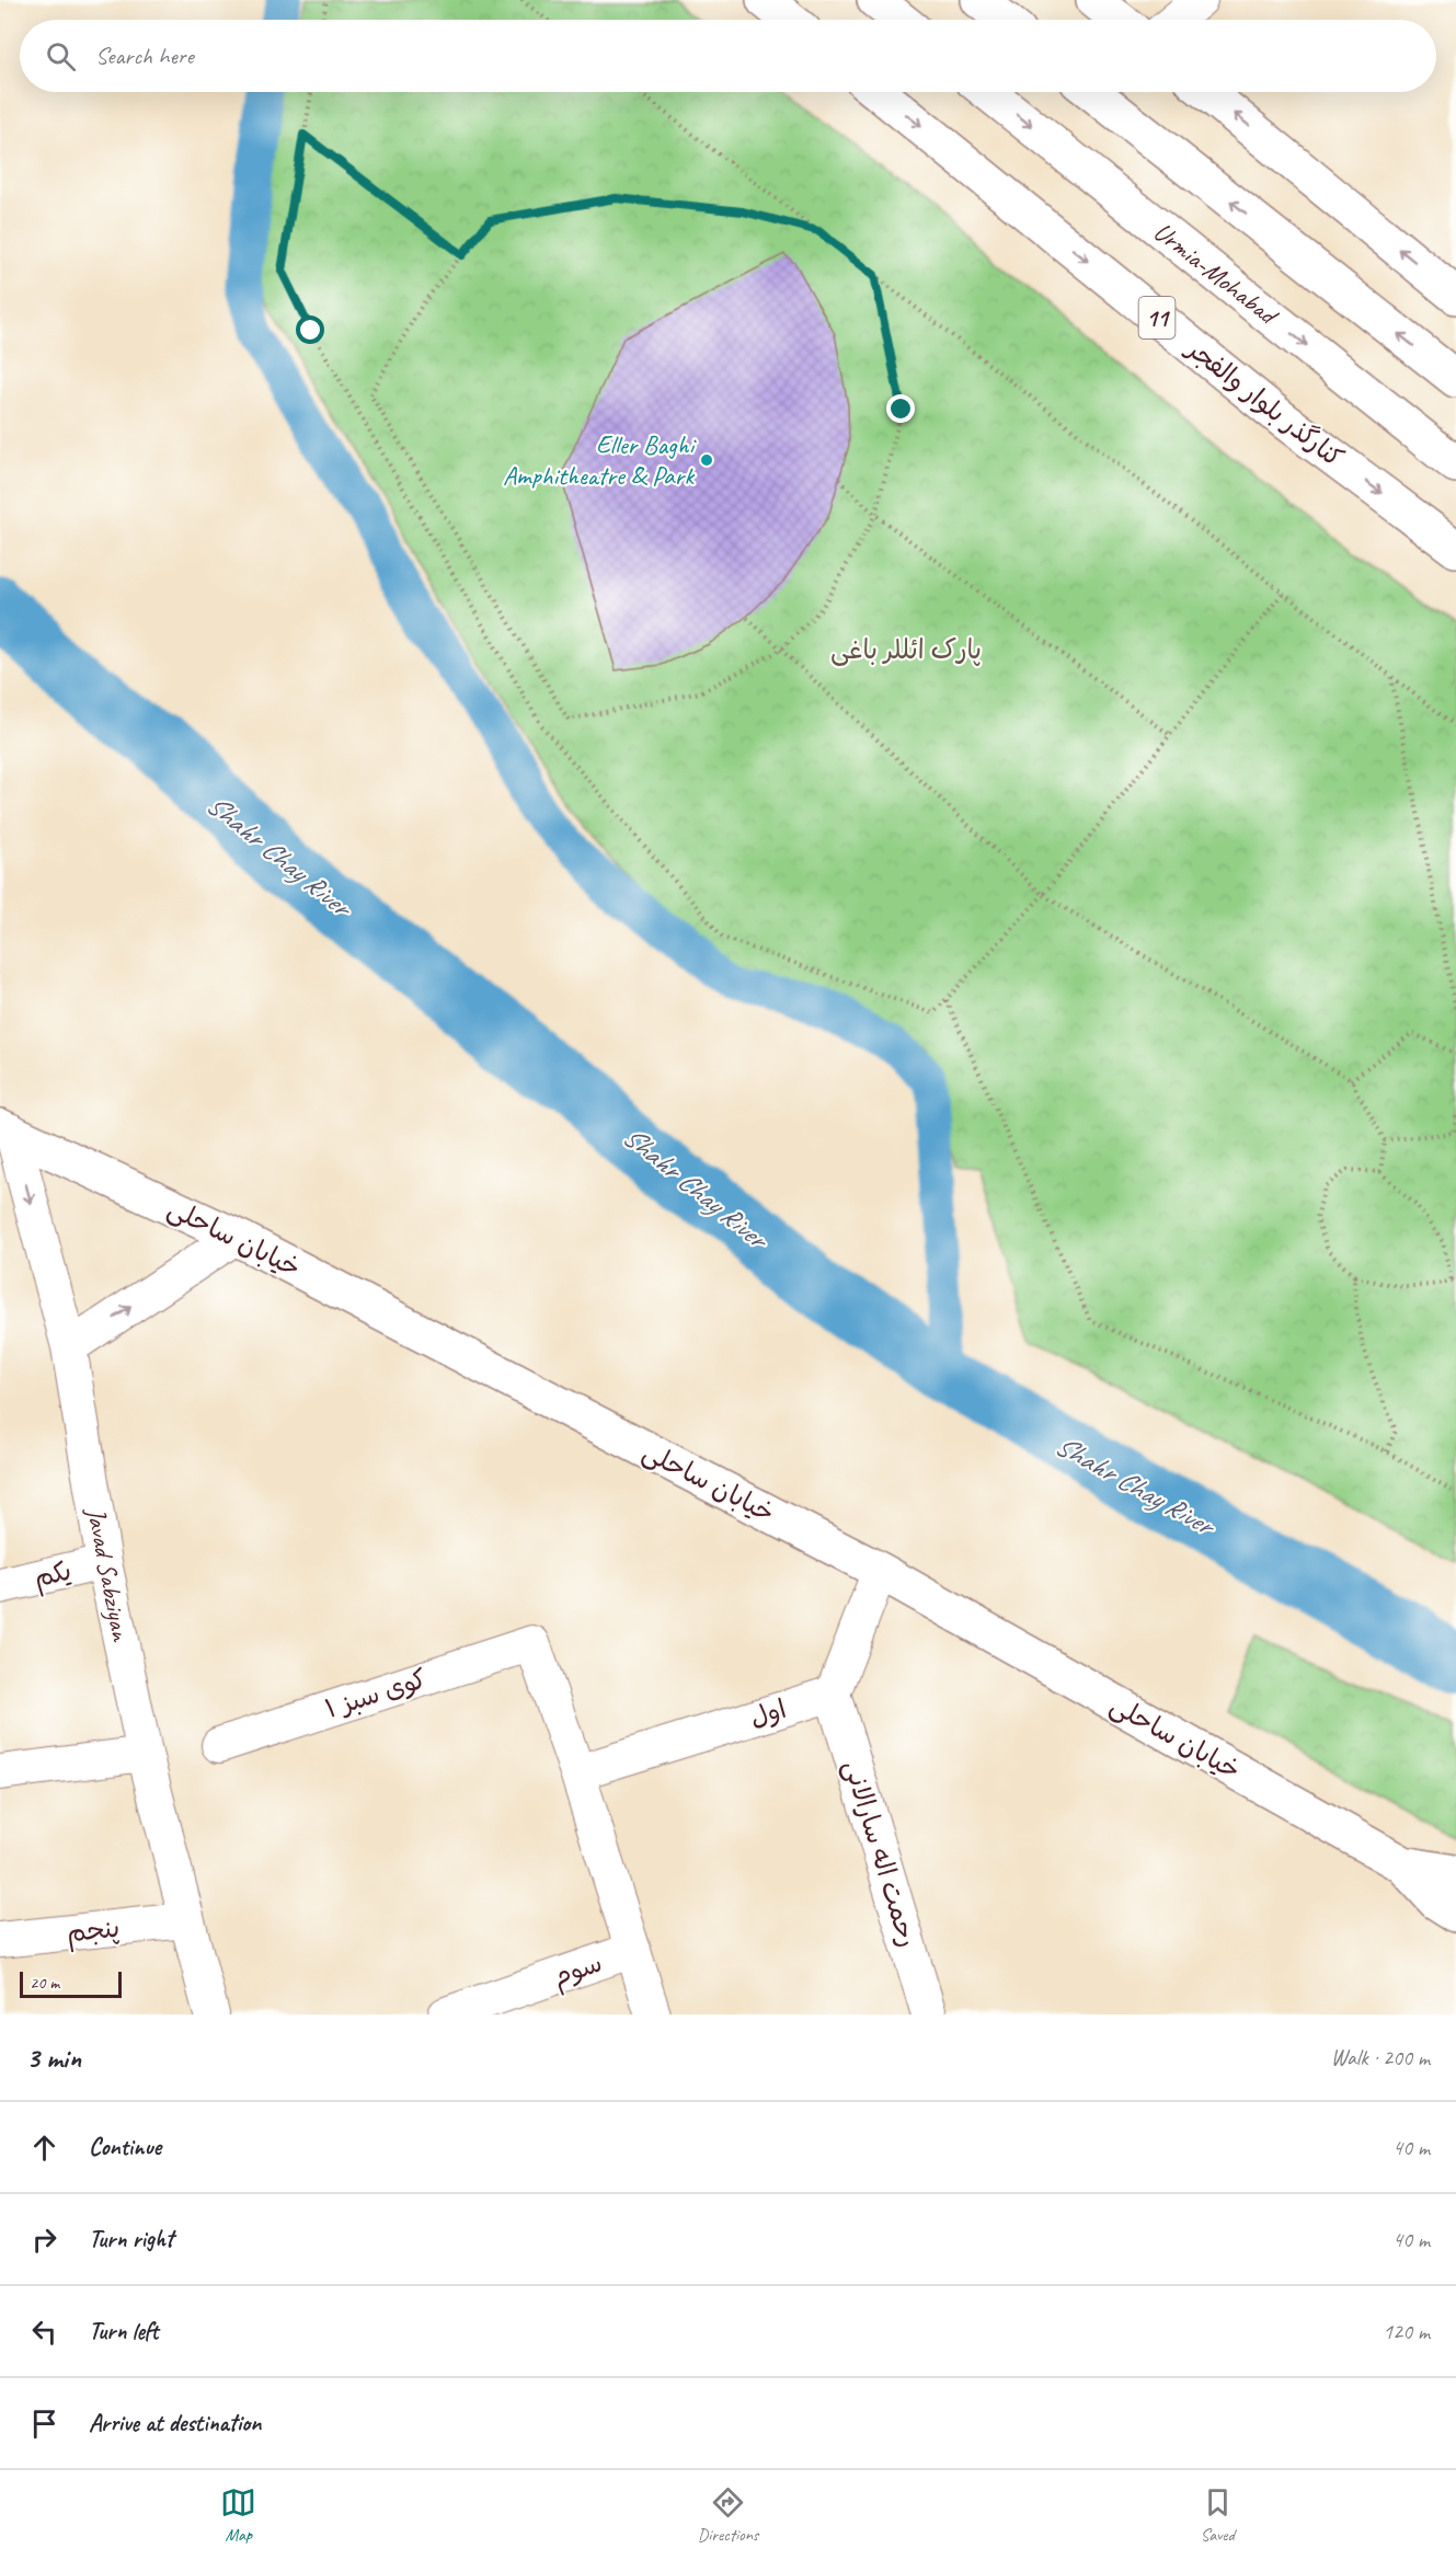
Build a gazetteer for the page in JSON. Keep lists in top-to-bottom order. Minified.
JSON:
{"streets":{"main road":["Urmia-Mohabad","11","کنارگذر بلوار والفجر","خیابان ساحلی"],"street":["یکم","Javad Sabziyan","کوی سبز ۱","اول","رحمت اله سارالانی","پنجم","سوم"]},"crossings":[["خیابان ساحلی","Javad Sabziyan"],["یکم","Javad Sabziyan"],["Javad Sabziyan","پنجم"],["کوی سبز ۱","اول"],["اول","رحمت اله سارالانی"]],"water":["Shahr Chay River"],"parks":["پارک ائللر باغی"],"places":["Eller Baghi Amphitheatre & Park"],"scale_bar":"20 m","page":{"search":"Search here","scale":"20 m","heading":["3 min","Walk · 200 m"],"list":[["Continue","40 m"],["Turn right","40 m"],["Turn left","120 m"],"Arrive at destination"],"nav":["Map","Directions","Saved"]}}
